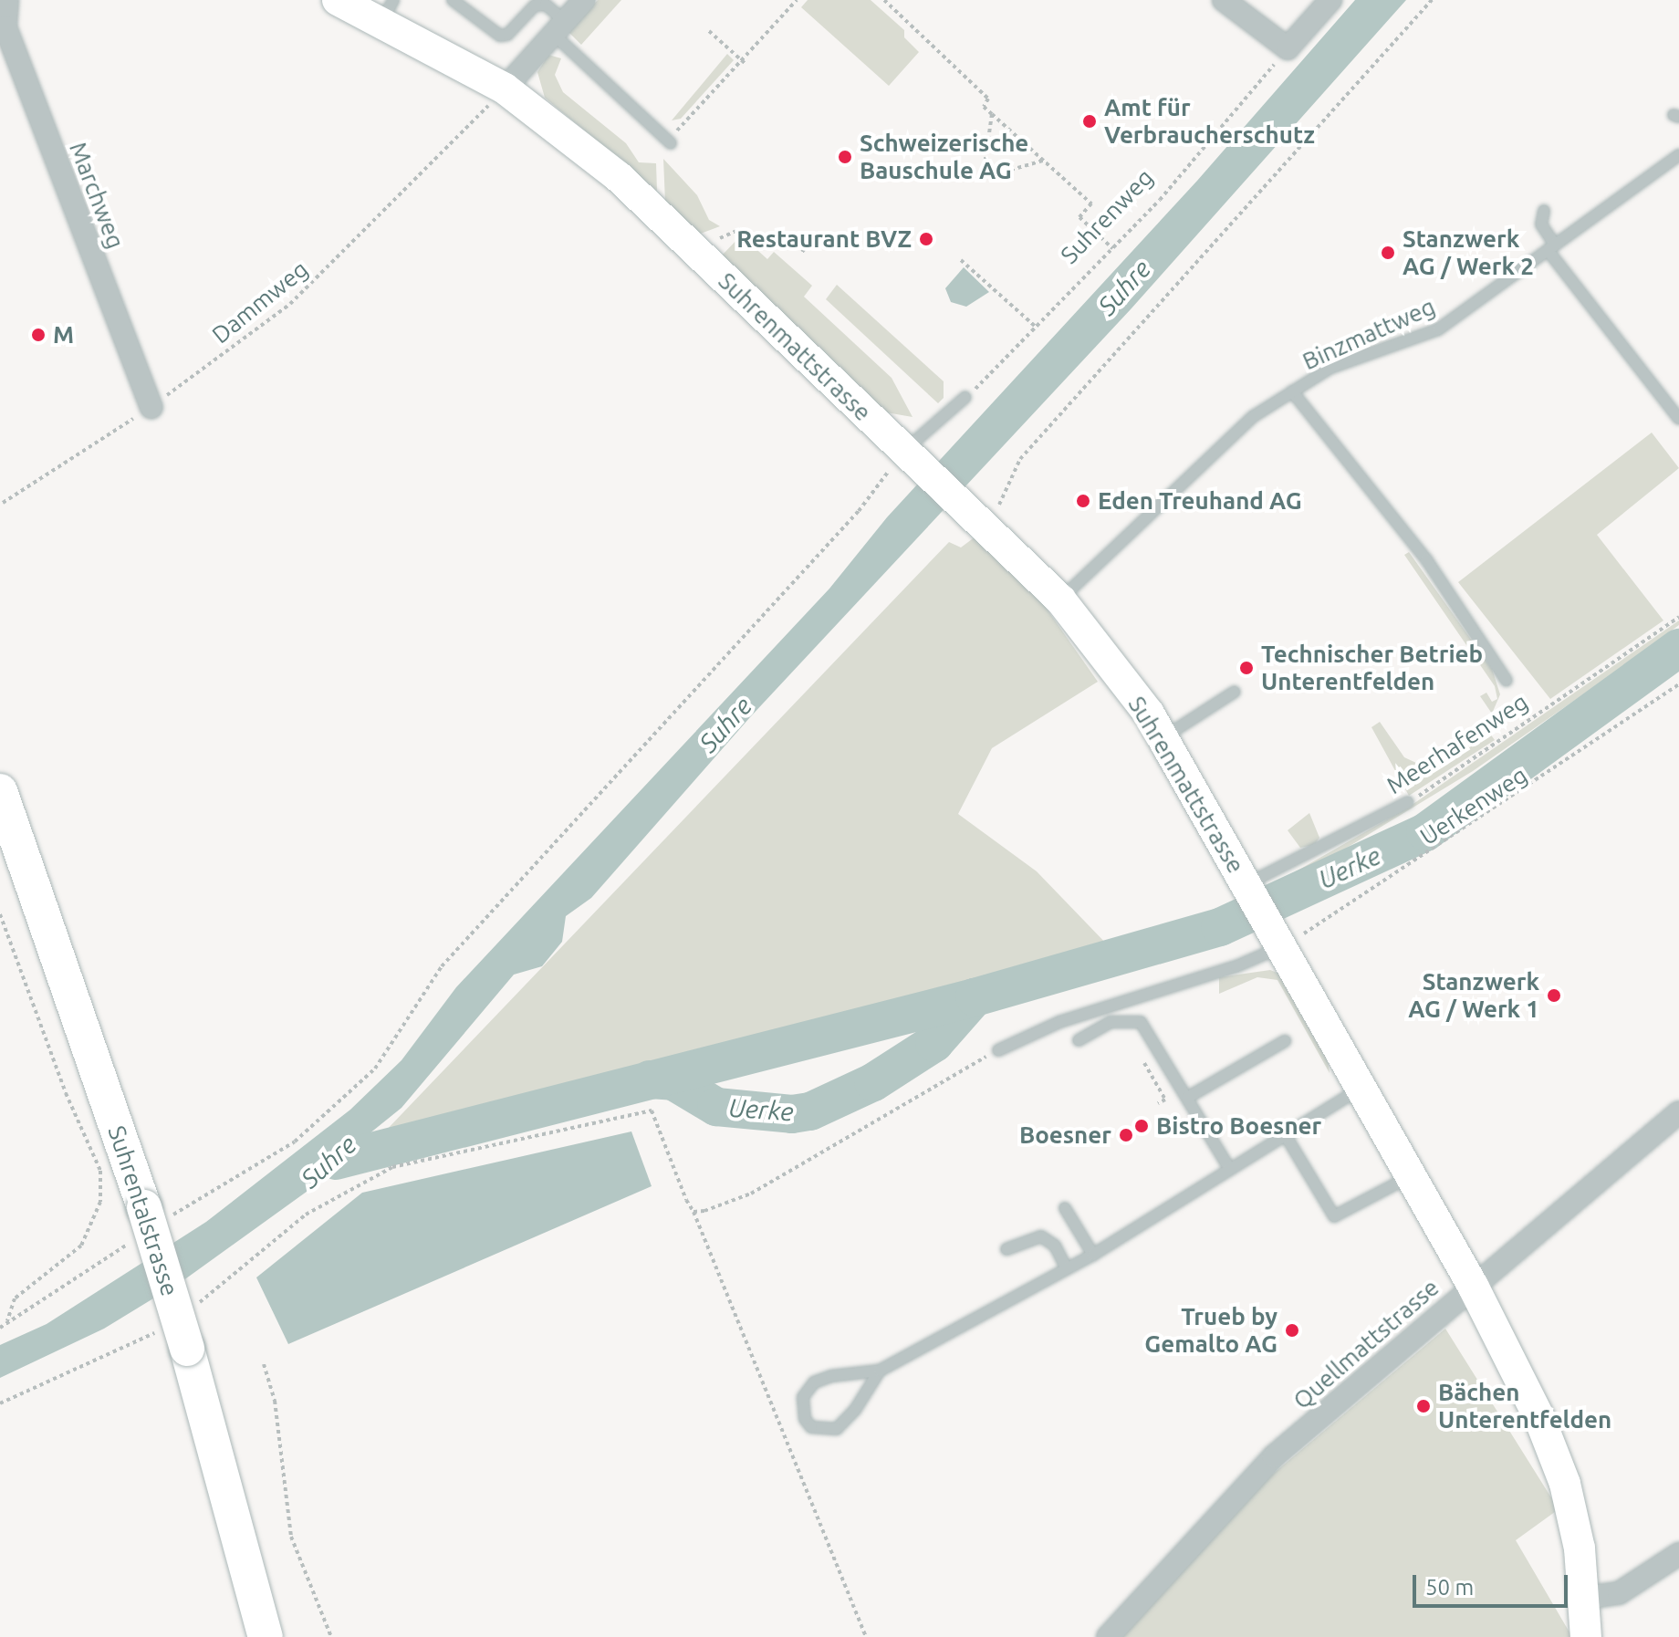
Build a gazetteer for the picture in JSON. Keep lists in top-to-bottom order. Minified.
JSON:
{"streets":{"main road":["Suhrentalstrasse"],"street":["Marchweg","Suhrenmattstrasse","Quellmattstrasse"],"lane":["Binzmattweg","Meerhafenweg"],"path":["Suhrenweg","Dammweg","Uerkenweg"]},"crossings":[["Marchweg","Dammweg"],["Dammweg","Suhrenmattstrasse"],["Binzmattweg","Suhrenmattstrasse"],["Suhrenmattstrasse","Meerhafenweg"],["Suhrenmattstrasse","Uerkenweg"],["Suhrenmattstrasse","Quellmattstrasse"]],"water":["Suhre","Uerke"],"places":["Amt für Verbraucherschutz","Schweizerische Bauschule AG","Restaurant BVZ","Stanzwerk AG / Werk 2","M","Eden Treuhand AG","Technischer Betrieb Unterentfelden","Stanzwerk AG / Werk 1","Bistro Boesner","Boesner","Trueb by Gemalto AG","Bächen Unterentfelden"],"scale_bar":"50 m"}
